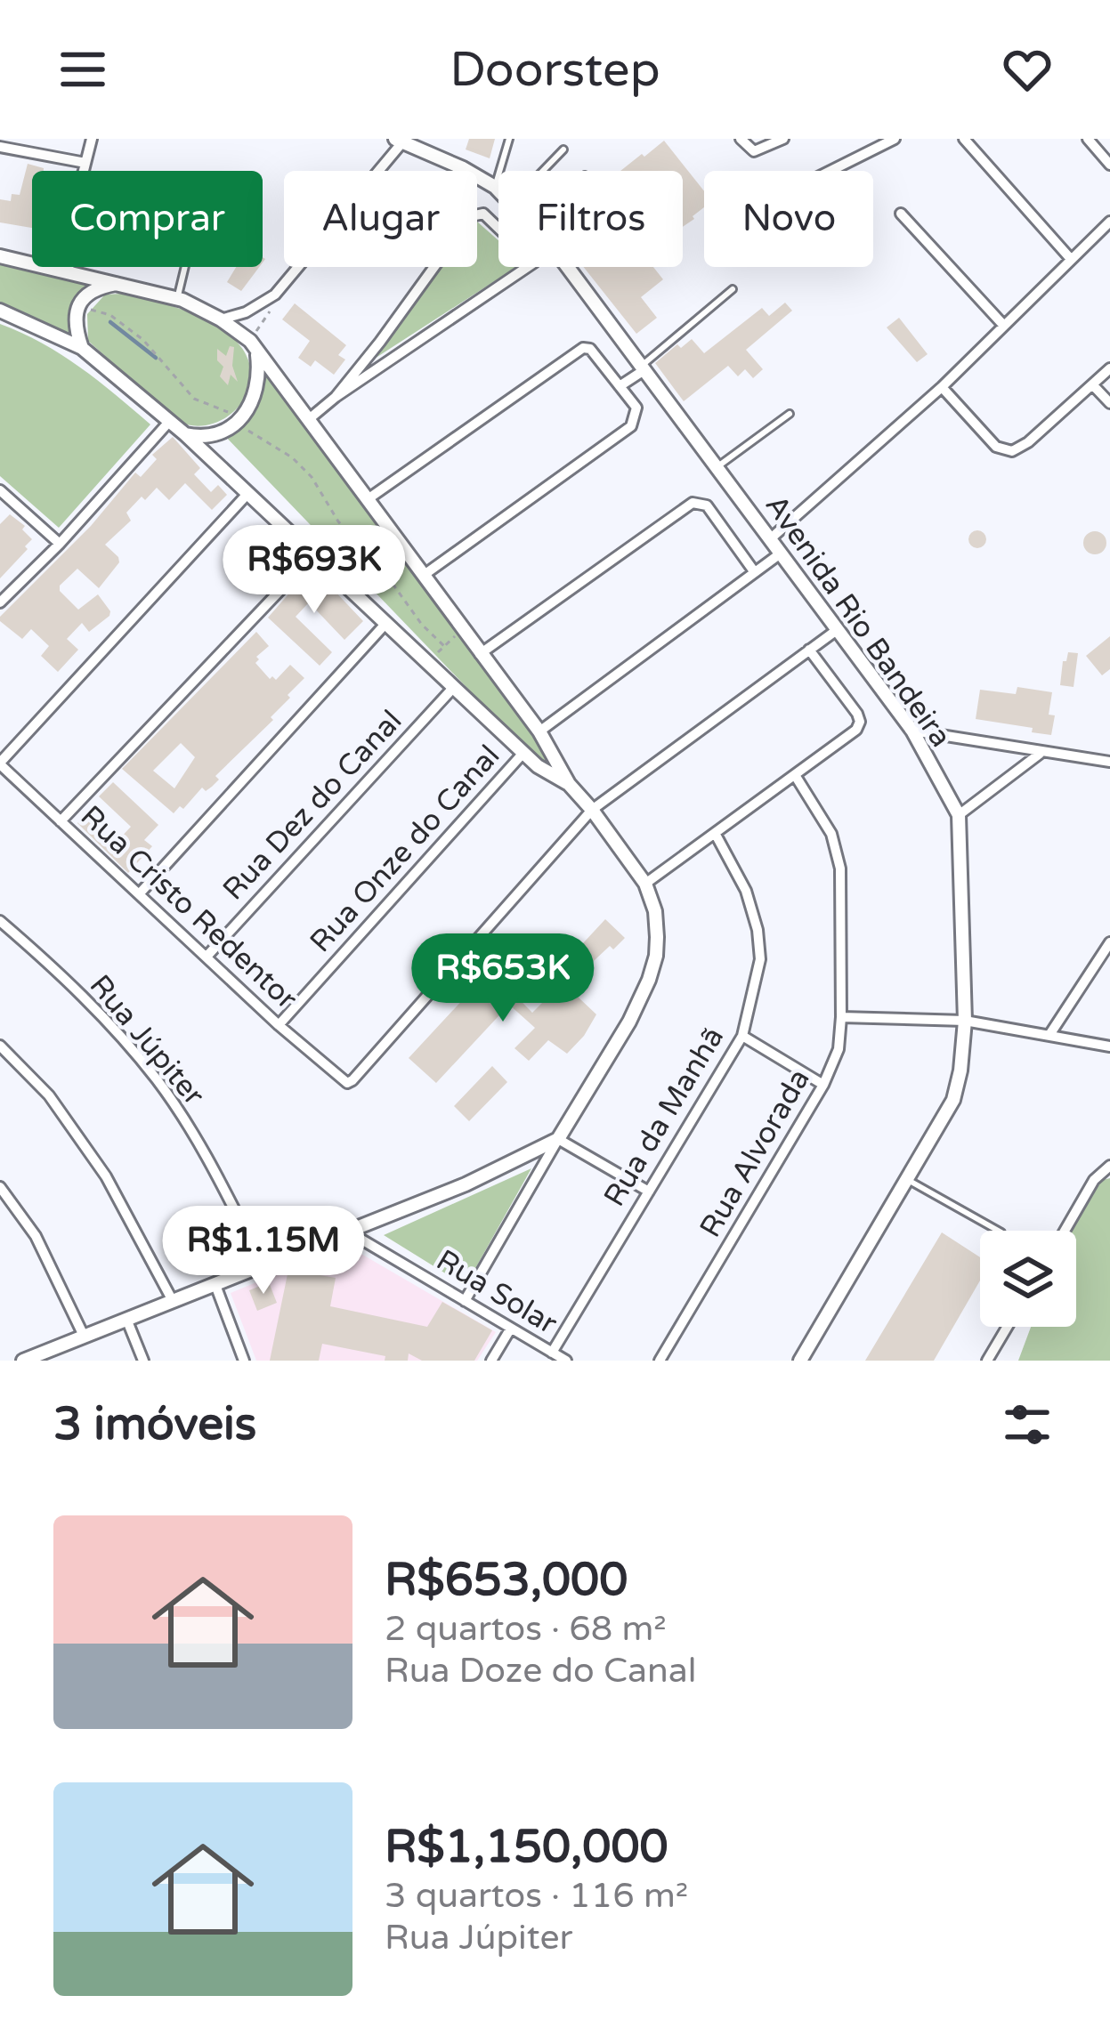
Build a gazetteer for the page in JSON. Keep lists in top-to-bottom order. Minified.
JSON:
{"streets":{"street":["Avenida Rio Bandeira","Rua Dez do Canal","Rua Onze do Canal","Rua Cristo Redentor","Rua Júpiter","Rua da Manhã","Rua Alvorada","Rua Solar"]},"crossings":[["Rua Dez do Canal","Rua Cristo Redentor"],["Rua Onze do Canal","Rua Cristo Redentor"],["Rua da Manhã","Rua Solar"]],"page":{"header":"Doorstep","chip":["Comprar","Alugar","Filtros","Novo"],"price":["R$693K","R$653K","R$1.15M"],"heading":"3 imóveis","list":[{"name":"R$653,000","note":"2 quartos · 68 m² · Rua Doze do Canal"},{"name":"R$1,150,000","note":"3 quartos · 116 m² · Rua Júpiter"}]}}
